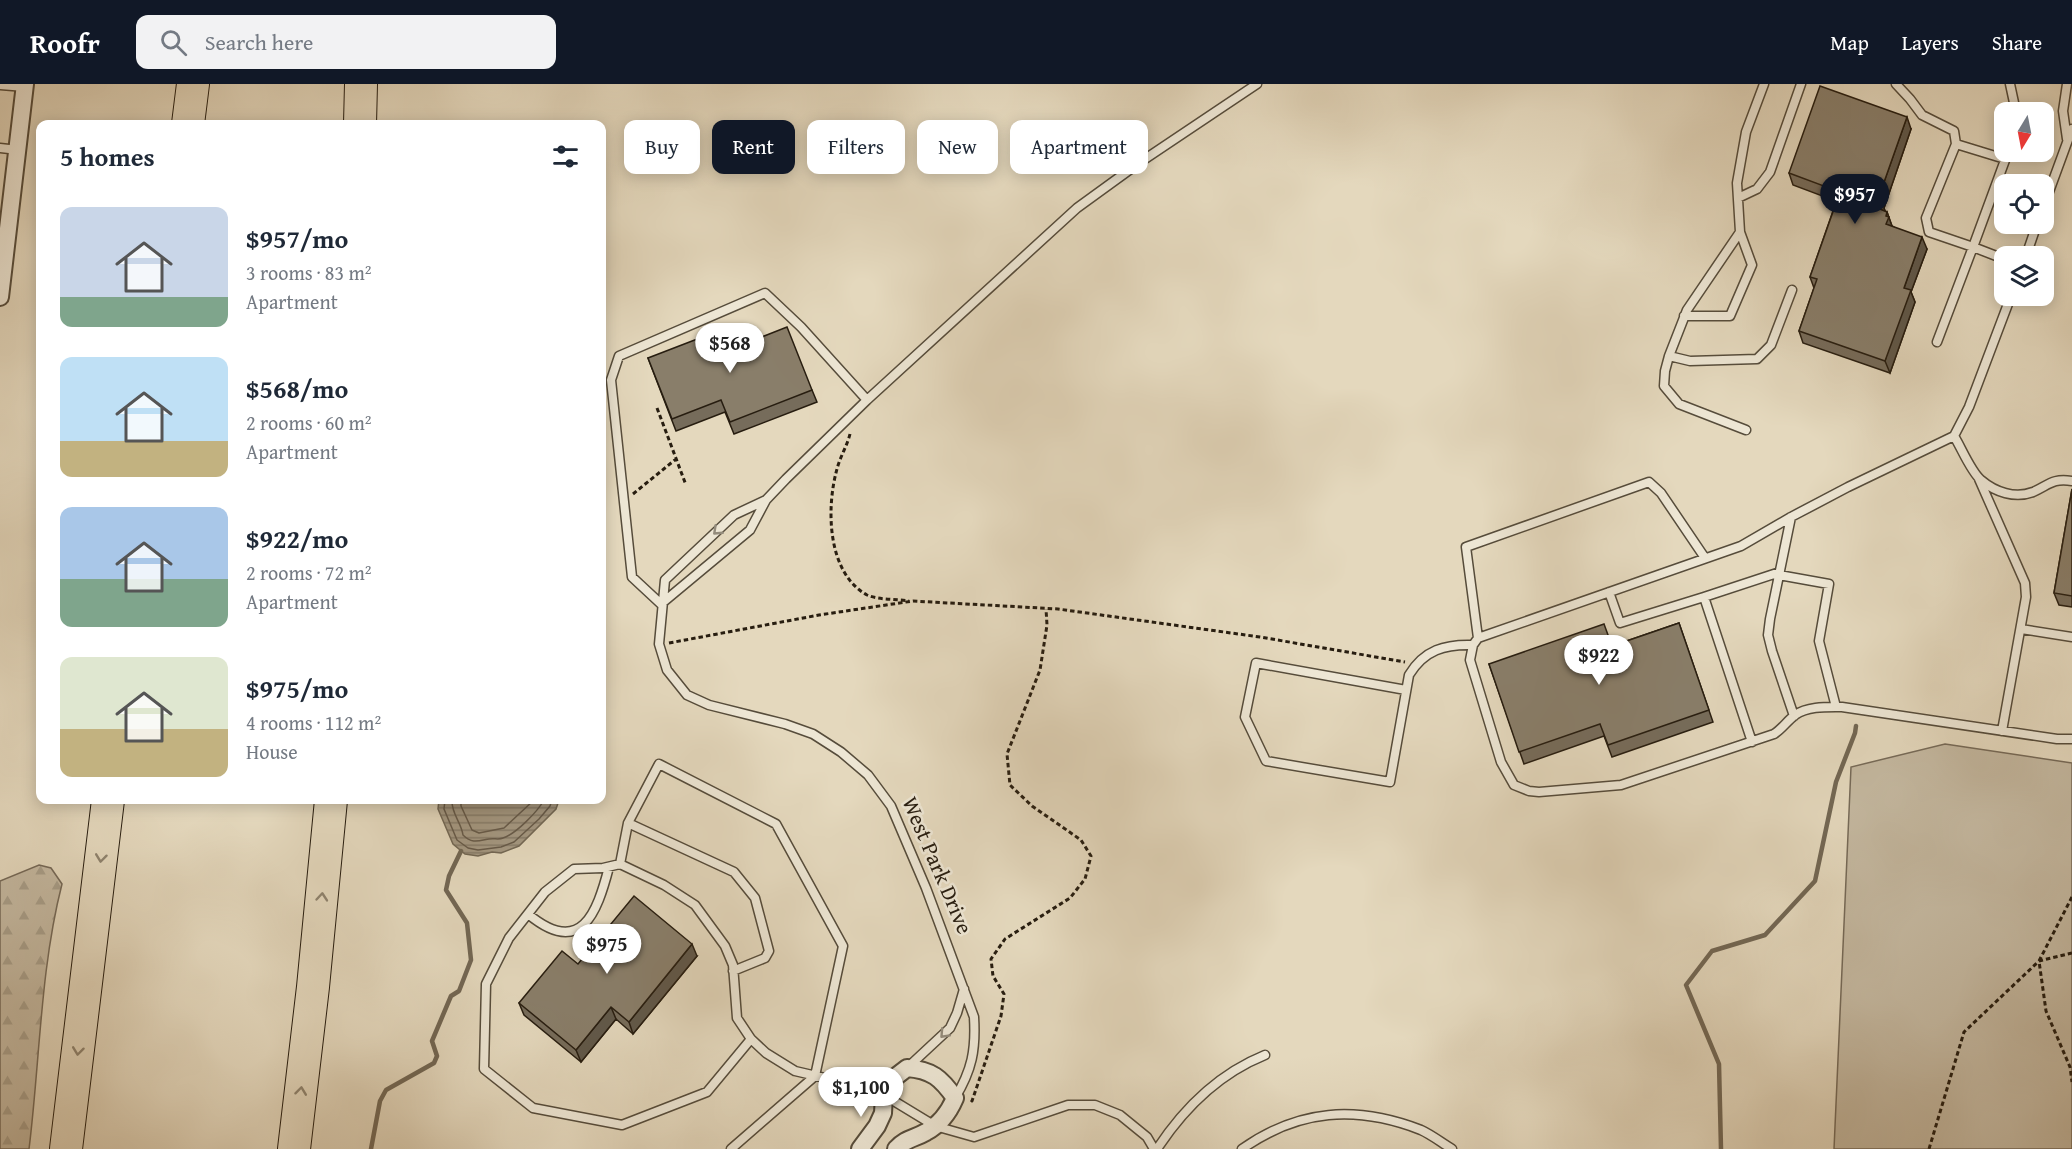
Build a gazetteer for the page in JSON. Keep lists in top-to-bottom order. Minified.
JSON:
{"streets":{"street":["West Park Drive"]},"north":"bottom","page":{"header":"Roofr","search":"Search here","nav":["Map","Layers","Share"],"chip":["Buy","Rent","Filters","New","Apartment"],"heading":"5 homes","price":["$957","$568","$922","$975","$1,100"],"list":[{"name":"$957/mo","note":"3 rooms · 83 m² · Apartment"},{"name":"$568/mo","note":"2 rooms · 60 m² · Apartment"},{"name":"$922/mo","note":"2 rooms · 72 m² · Apartment"},{"name":"$975/mo","note":"4 rooms · 112 m² · House"}]}}
